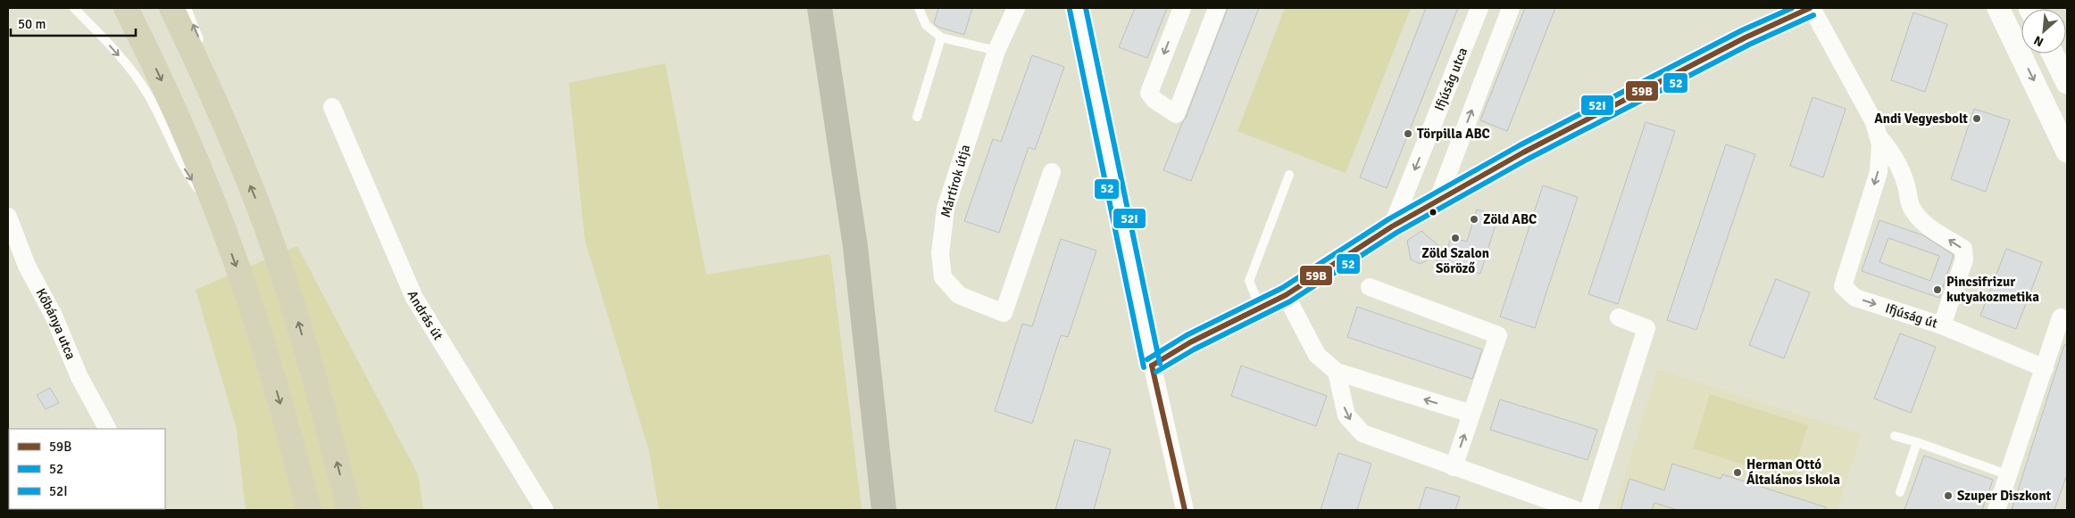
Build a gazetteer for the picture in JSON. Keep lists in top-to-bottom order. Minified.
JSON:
{"streets":{"street":["Ifjúság utca","Mártírok útja","Ifjúság út","András út","Kőbánya utca"]},"places":["Andi Vegyesbolt","Törpilla ABC","Zöld ABC","Zöld Szalon Söröző","Pincsifrizur kutyakozmetika","Herman Ottó Általános Iskola","Szuper Diszkont"],"lines":["transit line 59B","transit line 52I","transit line 52"],"legend":["59B","52","52I"],"scale_bar":"50 m","north":"bottom left"}
